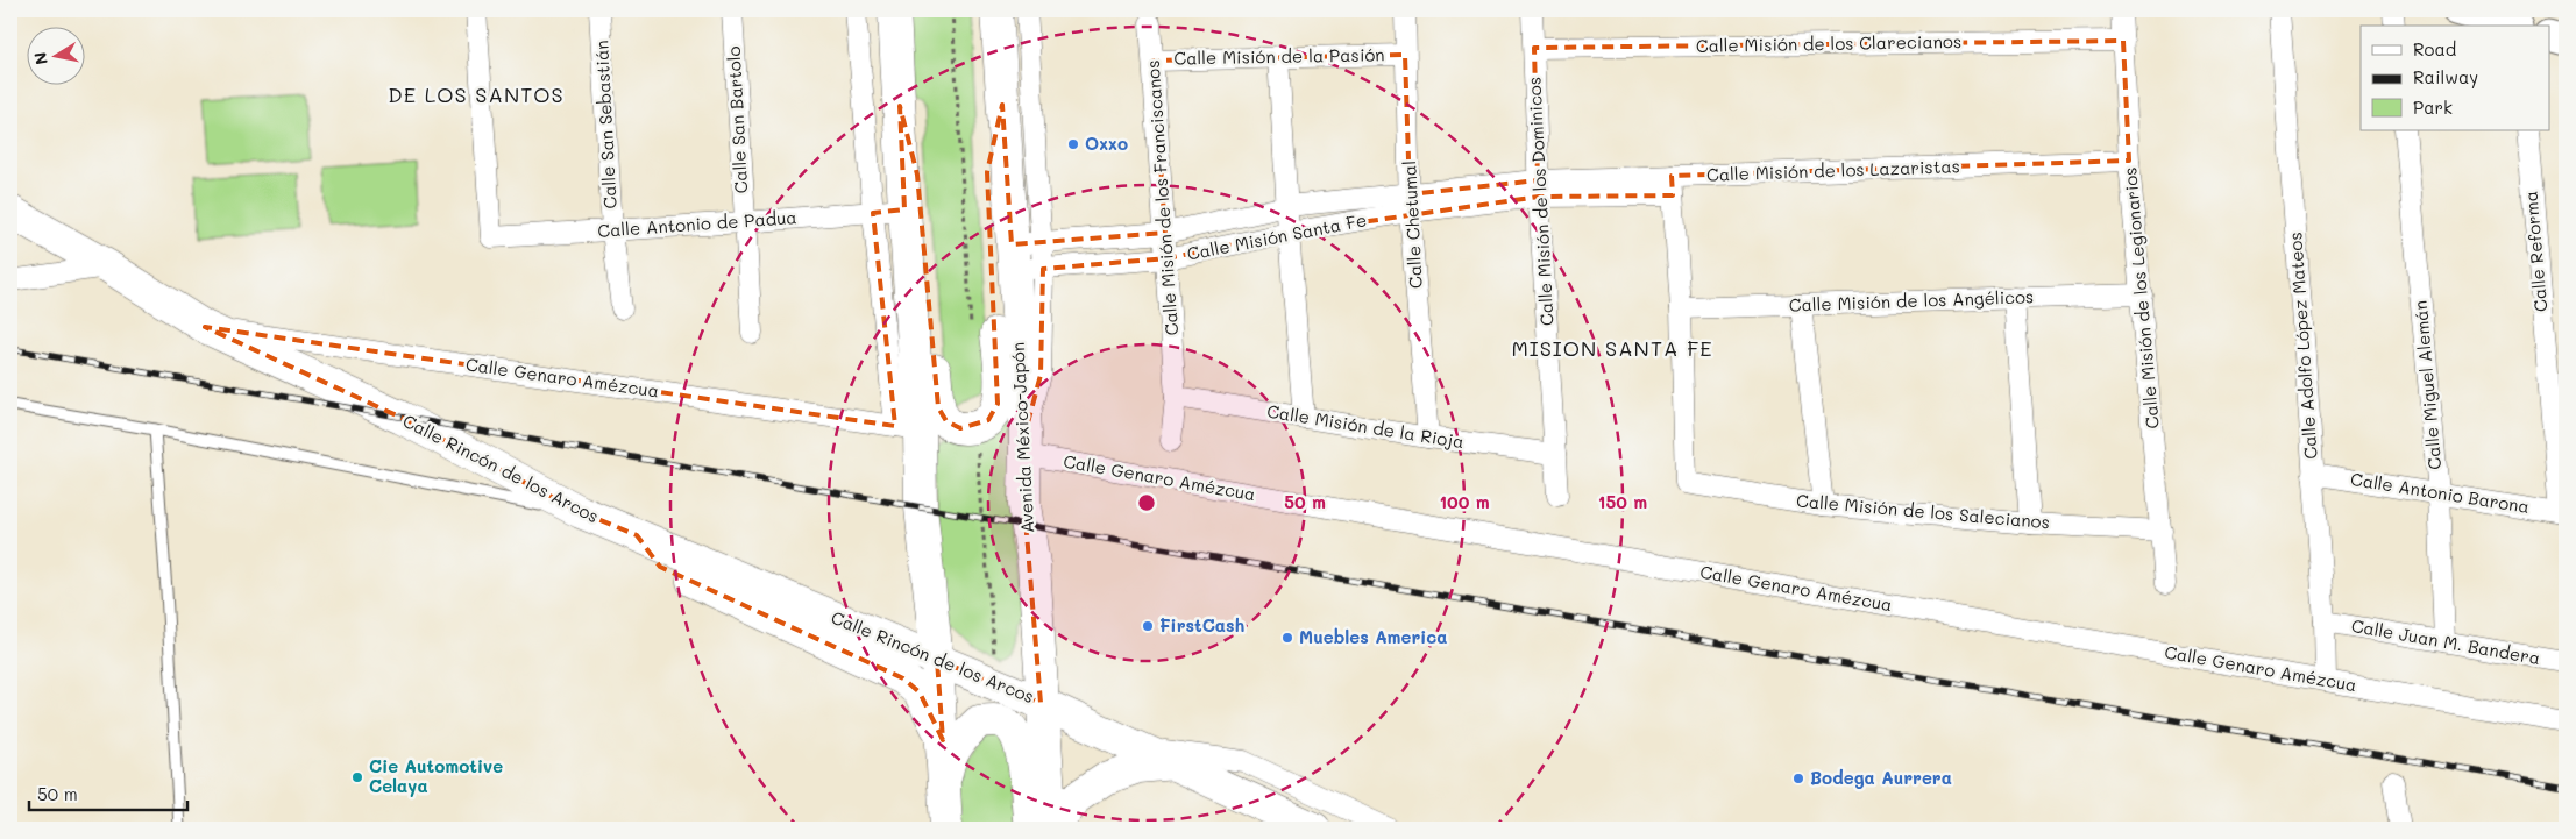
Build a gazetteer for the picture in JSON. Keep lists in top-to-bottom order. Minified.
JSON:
{"streets":{"main road":["Avenida México-Japón","Calle Rincón de los Arcos"],"street":["Calle Misión de los Clarecianos","Calle Misión de la Pasión","Calle San Bartolo","Calle San Sebastián","Calle Misión de los Lazaristas","Calle Misión de los Franciscanos","Calle Misión de los Dominicos","Calle Antonio de Padua","Calle Chetumal","Calle Misión Santa Fe","Calle Reforma","Calle Misión de los Legionarios","Calle Misión de los Angélicos","Calle Adolfo López Mateos","Calle Genaro Amézcua","Calle Miguel Alemán","Calle Misión de la Rioja","Calle Antonio Barona","Calle Misión de los Salecianos","Calle Juan M. Bandera"]},"crossings":[["Calle Misión de los Clarecianos","Calle Misión de los Dominicos"],["Calle Misión de los Clarecianos","Calle Misión de los Legionarios"],["Calle Misión de la Pasión","Calle Misión de los Franciscanos"],["Calle Misión de la Pasión","Calle Chetumal"],["Calle San Bartolo","Calle Antonio de Padua"],["Calle San Sebastián","Calle Antonio de Padua"],["Calle Misión de los Lazaristas","Calle Misión de los Dominicos"],["Calle Misión de los Lazaristas","Calle Misión Santa Fe"],["Calle Misión de los Lazaristas","Calle Misión de los Legionarios"],["Calle Misión de los Franciscanos","Calle Misión Santa Fe"],["Calle Misión de los Franciscanos","Calle Misión de la Rioja"],["Calle Misión de los Dominicos","Calle Misión Santa Fe"],["Calle Misión de los Dominicos","Calle Misión de la Rioja"],["Calle Chetumal","Calle Misión Santa Fe"],["Calle Chetumal","Calle Misión de la Rioja"],["Calle Misión Santa Fe","Avenida México-Japón"],["Calle Reforma","Calle Antonio Barona"],["Calle Misión de los Legionarios","Calle Misión de los Angélicos"],["Calle Misión de los Legionarios","Calle Misión de los Salecianos"],["Calle Misión de los Angélicos","Calle Misión de los Salecianos"],["Calle Adolfo López Mateos","Calle Genaro Amézcua"],["Calle Adolfo López Mateos","Calle Antonio Barona"],["Calle Adolfo López Mateos","Calle Juan M. Bandera"],["Calle Genaro Amézcua","Avenida México-Japón"],["Calle Genaro Amézcua","Calle Rincón de los Arcos"],["Calle Miguel Alemán","Calle Antonio Barona"],["Calle Miguel Alemán","Calle Juan M. Bandera"],["Avenida México-Japón","Calle Rincón de los Arcos"]],"districts":["DE LOS SANTOS","MISION SANTA FE"],"places":["Oxxo","FirstCash","Muebles America","Cie Automotive Celaya","Bodega Aurrera"],"legend":["Road","Railway","Park"],"scale_bar":"50 m","north":"left","rings":["50 m","100 m","150 m"]}
